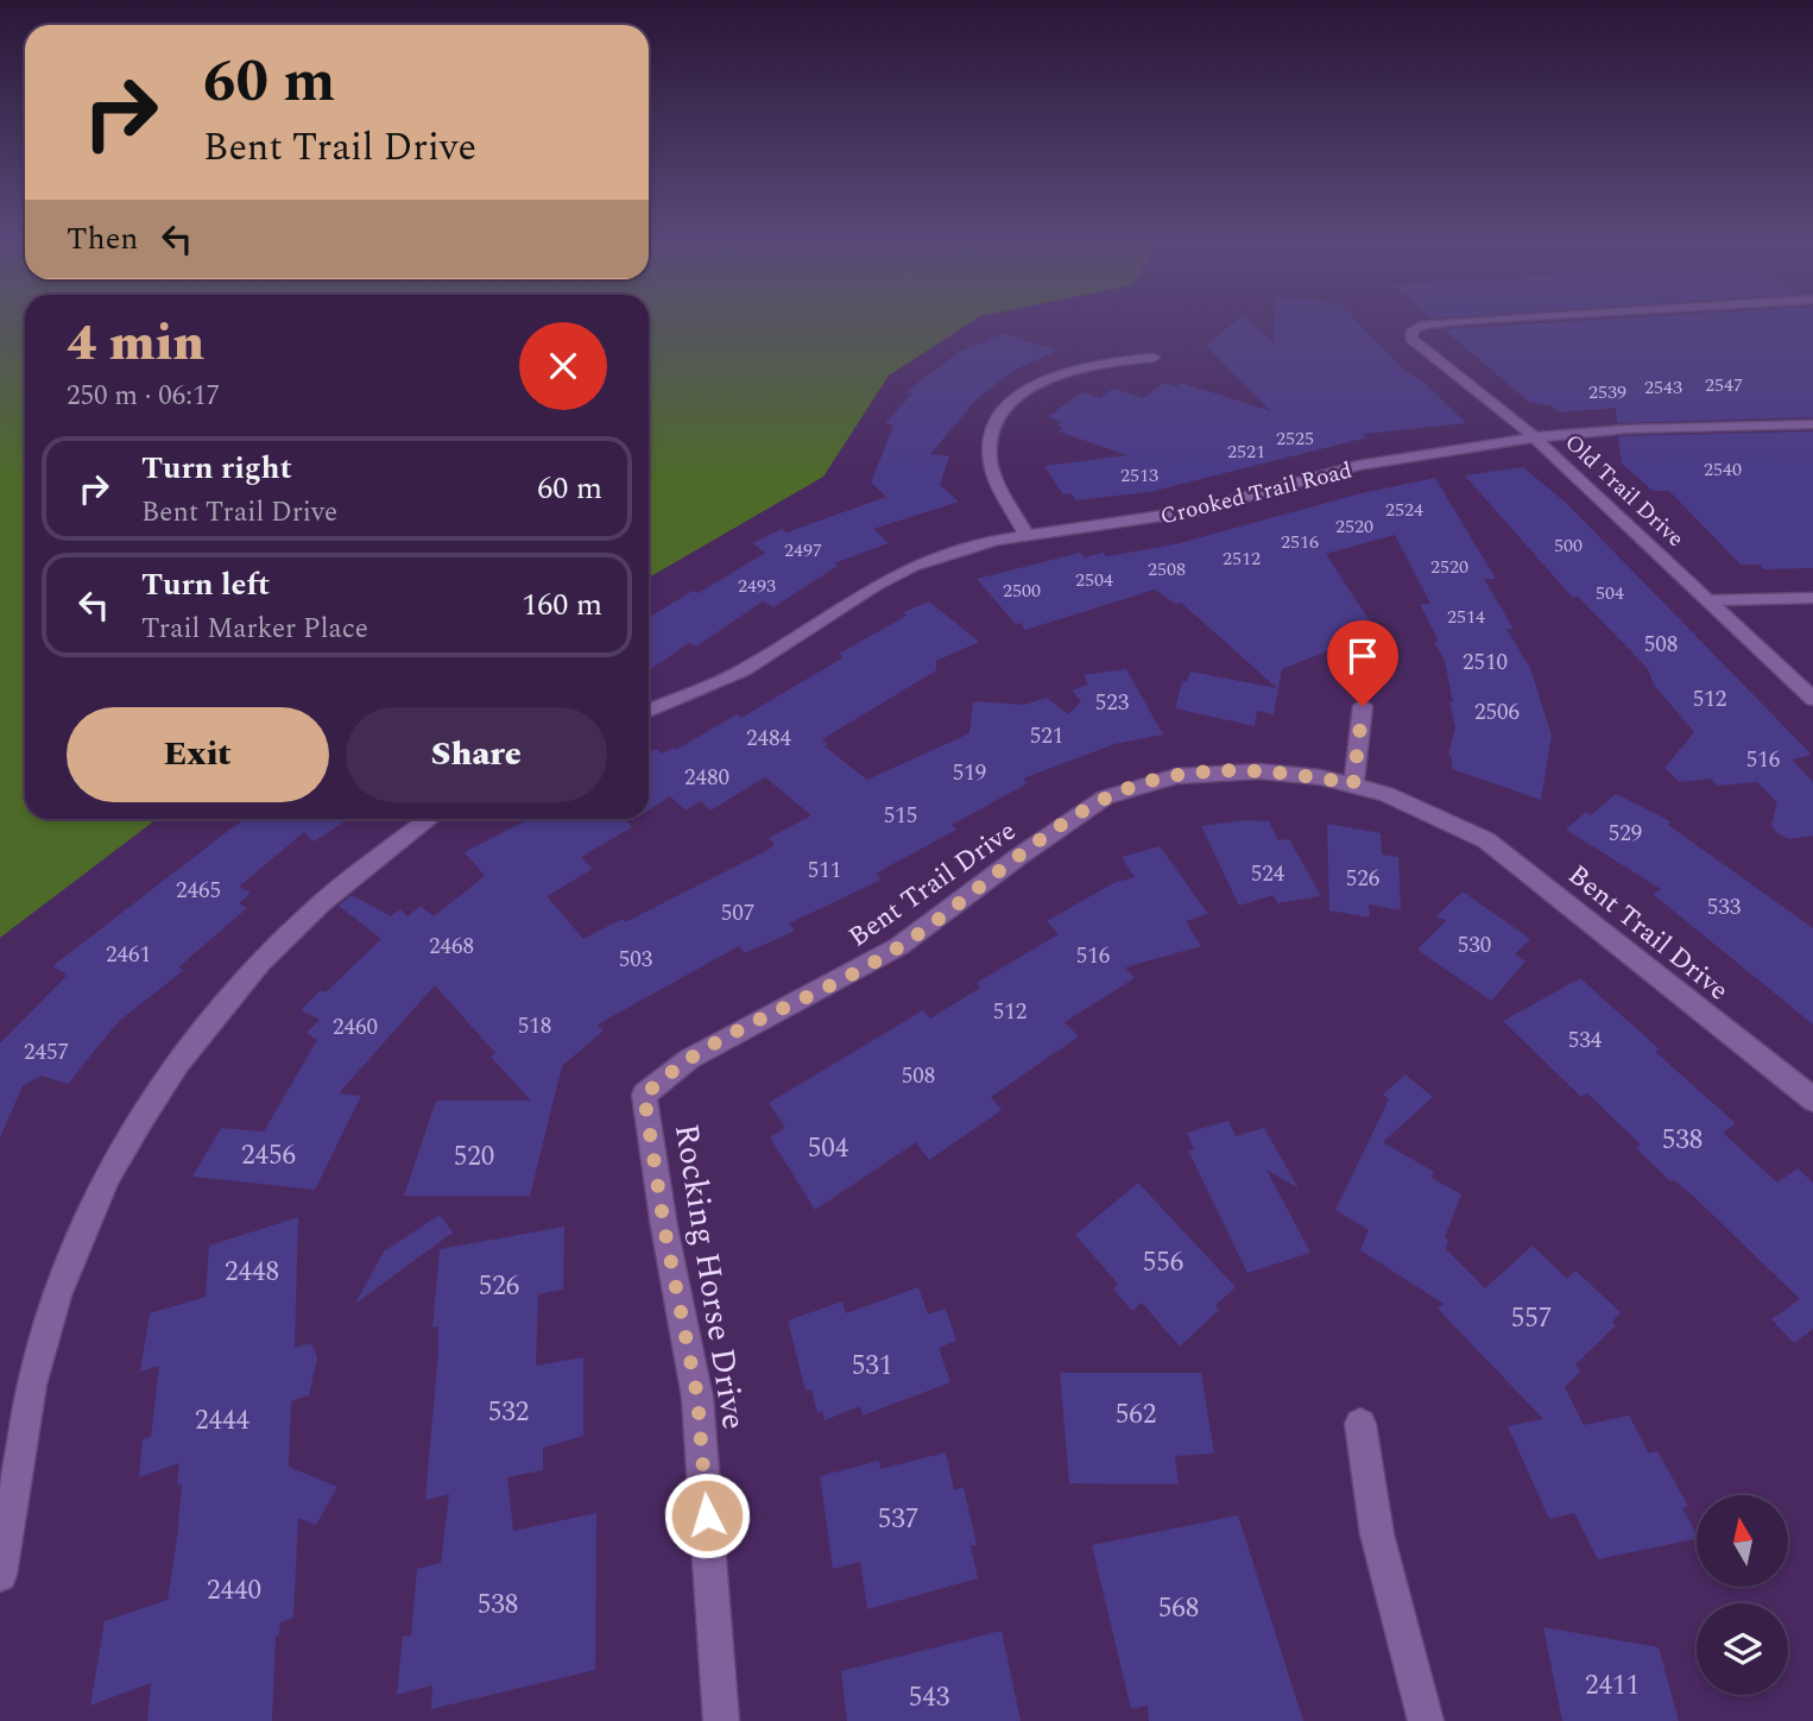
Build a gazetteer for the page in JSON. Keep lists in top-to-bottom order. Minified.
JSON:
{"streets":{"street":["Old Trail Drive","Crooked Trail Road","Bent Trail Drive","Rocking Horse Drive"]},"crossings":[["Old Trail Drive","Crooked Trail Road"],["Bent Trail Drive","Rocking Horse Drive"]],"house_numbers":["2547","2543","2539","2525","2521","2540","2513","2524","2520","2516","500","2497","2512","2520","2508","2504","2493","2500","504","2514","508","2510","512","523","2506","521","2484","516","519","2480","515","529","511","524","526","2465","533","507","530","2468","2461","516","503","512","518","2460","534","2457","508","538","504","2456","520","556","2448","526","557","531","532","562","2444","537","2440","538","568","2411","543"],"north":"top","page":{"turn":["60 m","Bent Trail Drive"],"then":"Then","heading":["4 min","250 m · 06:17"],"list":[{"name":"Turn right","note":"Bent Trail Drive","value":"60 m"},{"name":"Turn left","note":"Trail Marker Place","value":"160 m"}],"buttons":["Exit","Share"]}}
